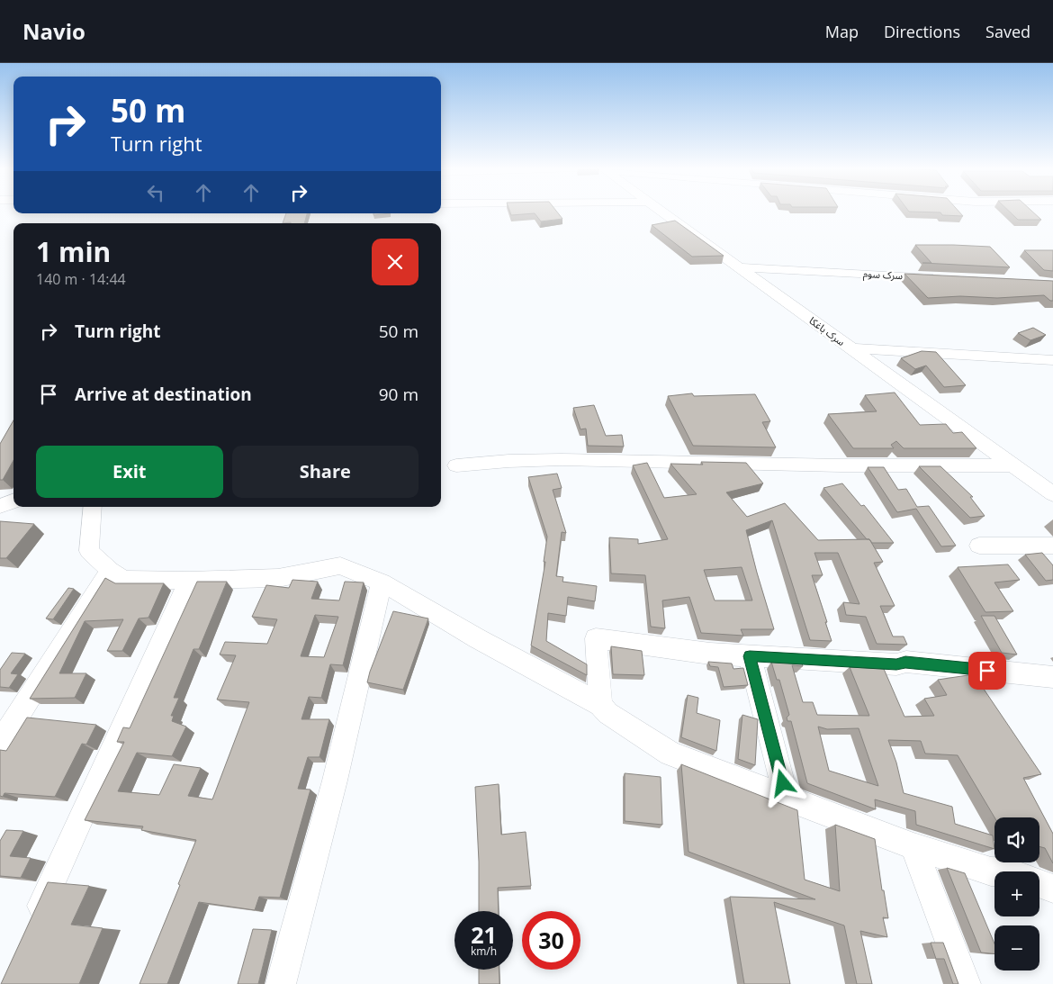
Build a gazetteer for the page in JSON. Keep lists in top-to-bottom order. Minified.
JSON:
{"streets":{"street":["سرک سوم","سرک باغکا"]},"crossings":[["سرک سوم","سرک باغکا"]],"page":{"header":"Navio","nav":["Map","Directions","Saved"],"turn":["50 m","Turn right"],"heading":["1 min","140 m · 14:44"],"list":[{"name":"Turn right","value":"50 m"},{"name":"Arrive at destination","value":"90 m"}],"buttons":["Exit","Share"],"map_buttons":["+","−"],"speed":"21 km/h","limit":"30"}}
